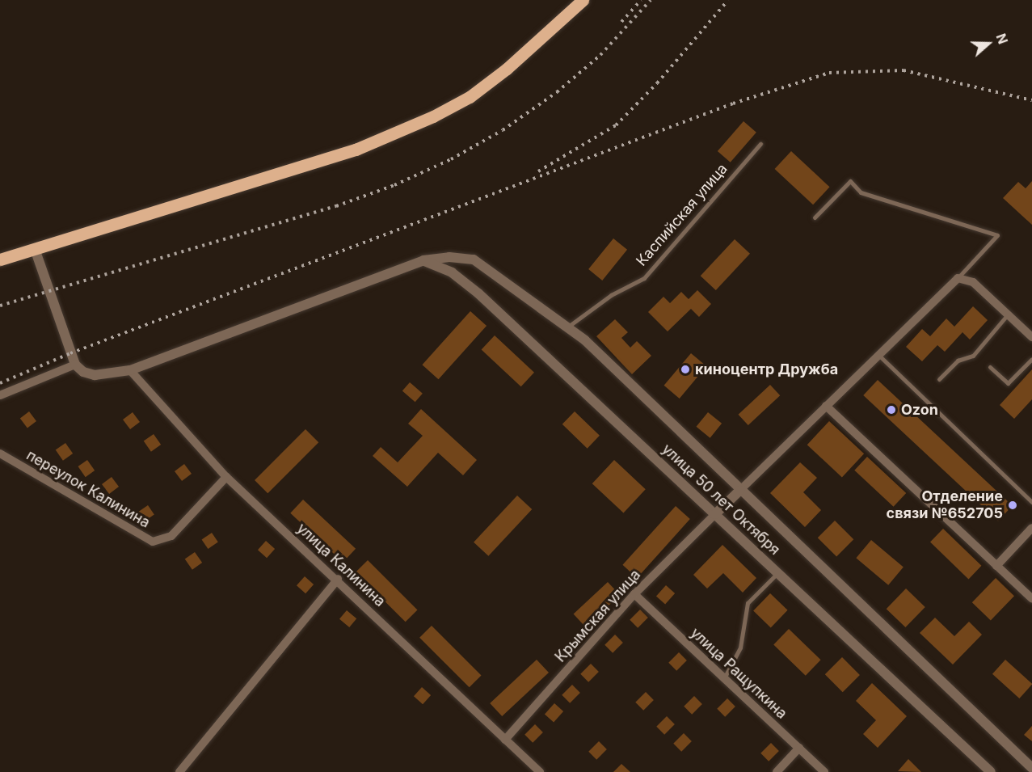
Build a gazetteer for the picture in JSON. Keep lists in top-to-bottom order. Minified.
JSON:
{"streets":{"street":["переулок Калинина","улица 50 лет Октября","улица Калинина","Крымская улица","улица Ращупкина"],"lane":["Каспийская улица"]},"crossings":[["Каспийская улица","улица 50 лет Октября"],["переулок Калинина","улица Калинина"],["улица 50 лет Октября","Крымская улица"],["улица Калинина","Крымская улица"],["Крымская улица","улица Ращупкина"]],"places":["киноцентр Дружба","Ozon","Отделение связи №652705"],"north":"right"}
